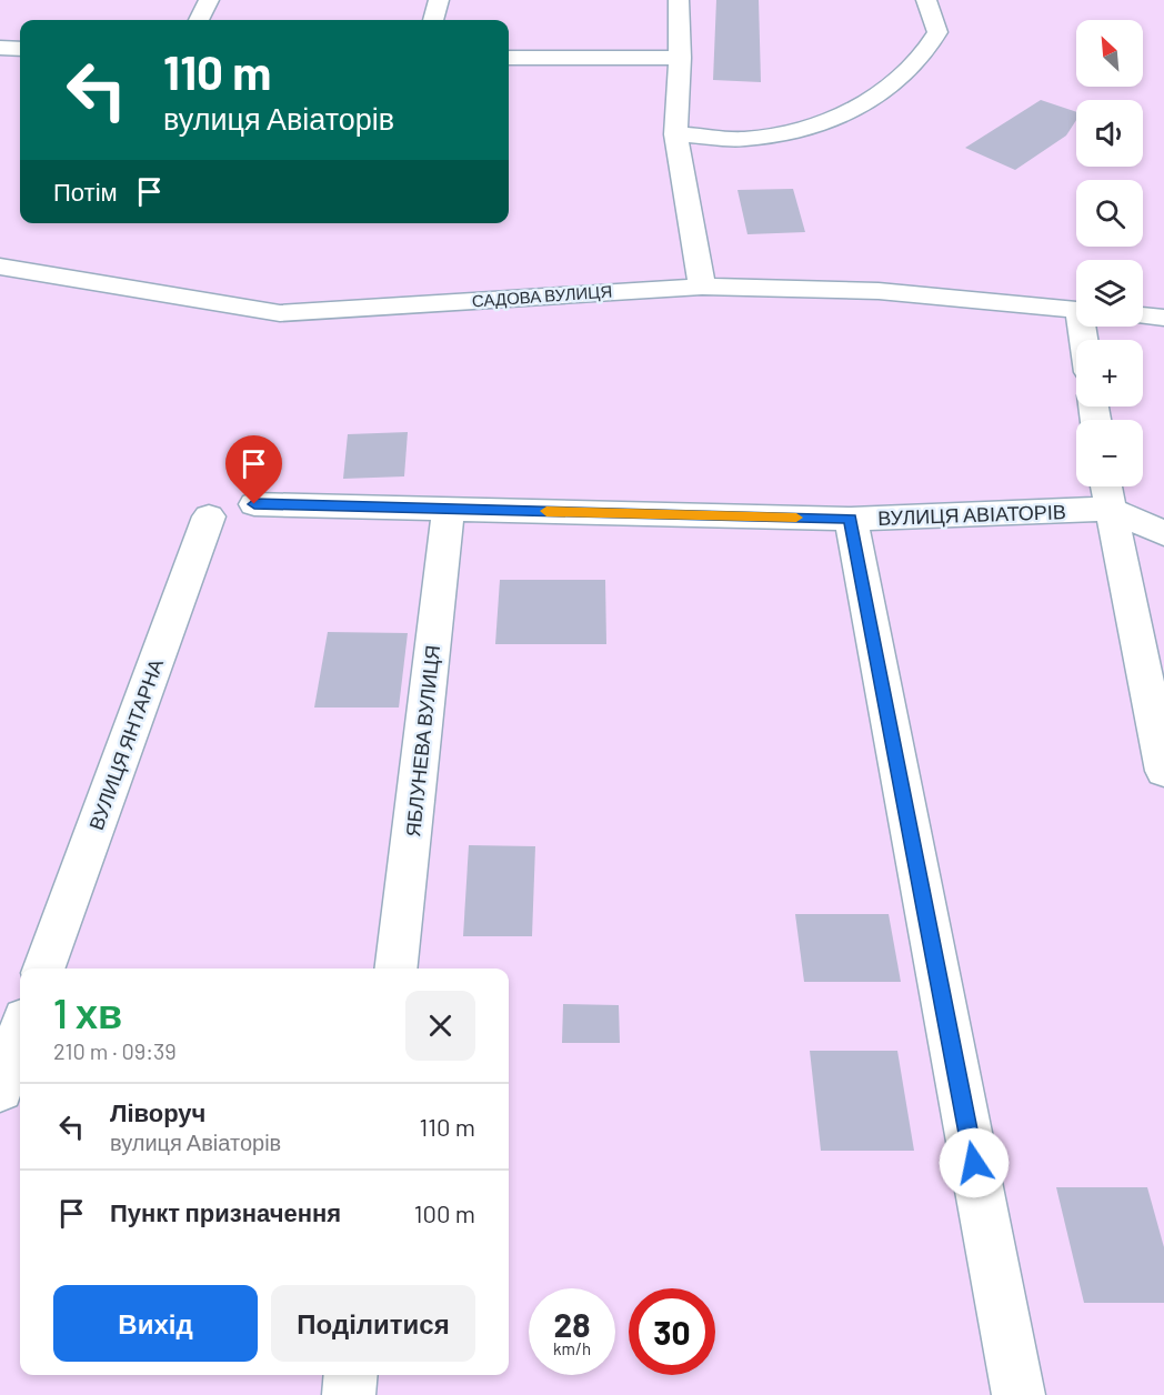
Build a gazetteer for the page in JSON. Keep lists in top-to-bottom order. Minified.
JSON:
{"streets":{"street":["САДОВА ВУЛИЦЯ","ВУЛИЦЯ АВІАТОРІВ","ЯБЛУНЕВА ВУЛИЦЯ","ВУЛИЦЯ ЯНТАРНА"]},"crossings":[["ВУЛИЦЯ АВІАТОРІВ","ЯБЛУНЕВА ВУЛИЦЯ"]],"north":"top left","page":{"map_buttons":["+","−"],"turn":["110 m","вулиця Авіаторів"],"then":"Потім","heading":["1 хв","210 m · 09:39"],"list":[{"name":"Ліворуч","note":"вулиця Авіаторів","value":"110 m"},{"name":"Пункт призначення","value":"100 m"}],"buttons":["Вихід","Поділитися"],"speed":"28 km/h","limit":"30"}}
